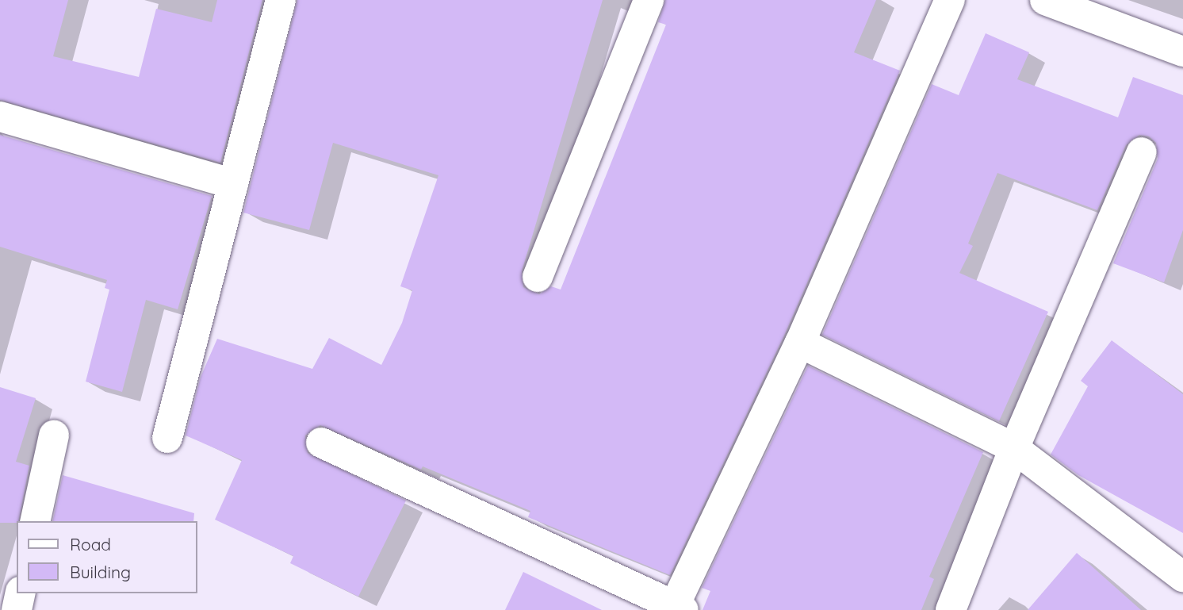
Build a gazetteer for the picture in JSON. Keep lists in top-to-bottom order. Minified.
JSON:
{"legend":["Road","Building"]}
